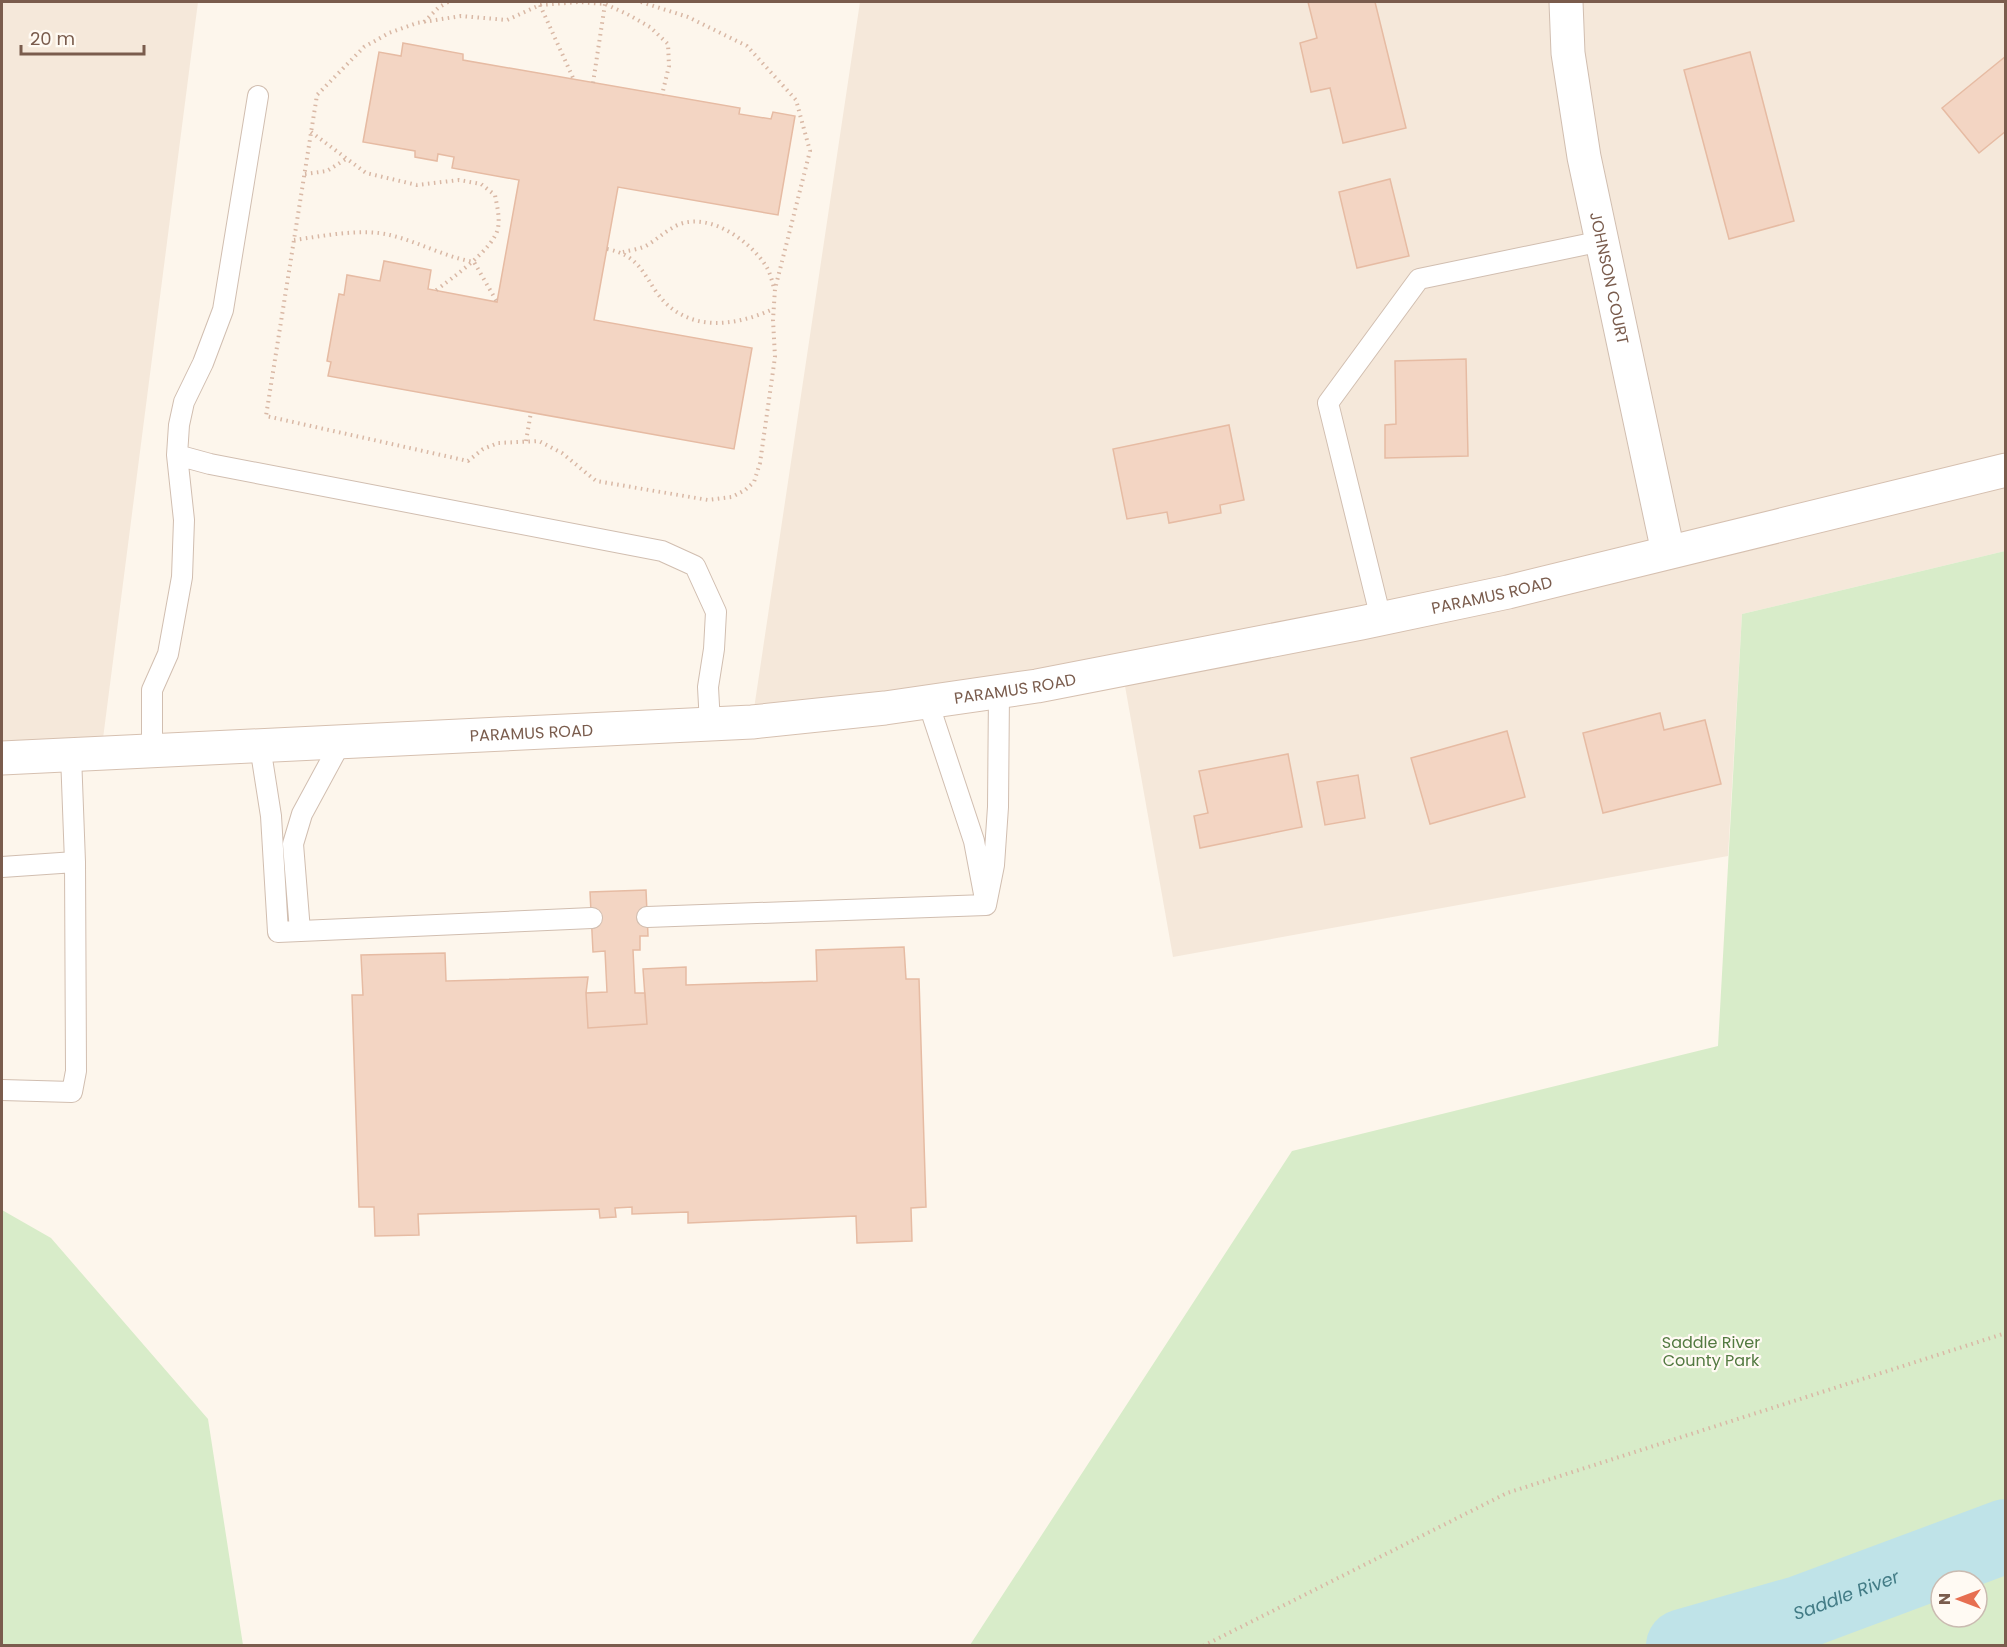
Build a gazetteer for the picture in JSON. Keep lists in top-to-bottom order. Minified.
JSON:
{"streets":{"main road":["JOHNSON COURT","PARAMUS ROAD"]},"crossings":[["JOHNSON COURT","PARAMUS ROAD"]],"water":["Saddle River"],"parks":["Saddle River County Park"],"scale_bar":"20 m","north":"left"}
